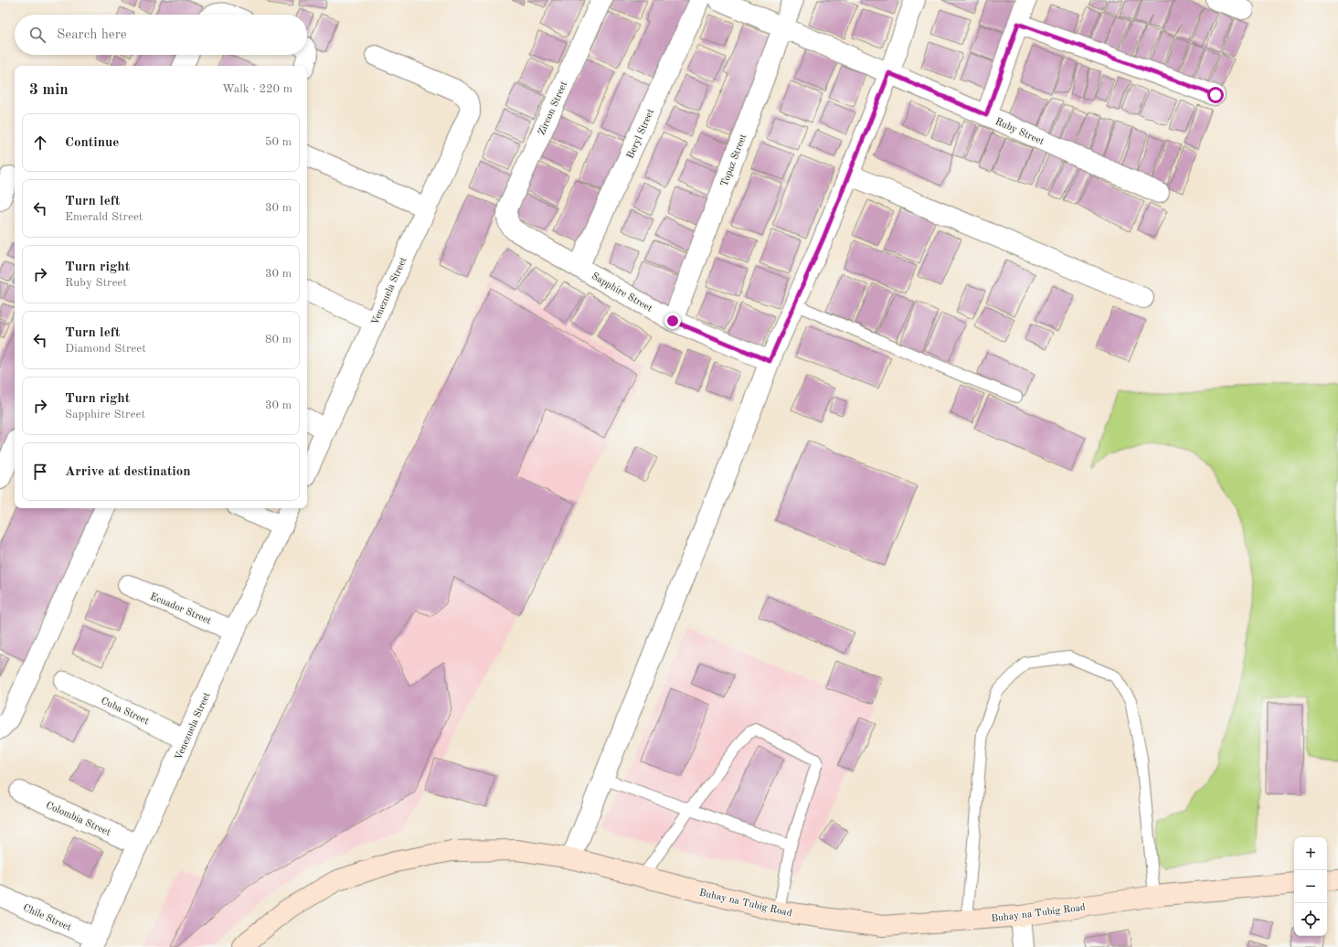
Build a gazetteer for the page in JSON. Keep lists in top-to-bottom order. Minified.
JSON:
{"streets":{"main road":["Buhay na Tubig Road"],"street":["Zircon Street","Ruby Street","Beryl Street","Topaz Street","Venezuela Street","Sapphire Street","Ecuador Street","Cuba Street","Colombia Street","Chile Street"]},"crossings":[["Zircon Street","Sapphire Street"],["Ruby Street","Topaz Street"],["Beryl Street","Sapphire Street"],["Topaz Street","Sapphire Street"],["Venezuela Street","Ecuador Street"],["Venezuela Street","Cuba Street"],["Venezuela Street","Colombia Street"],["Venezuela Street","Chile Street"]],"page":{"search":"Search here","heading":["3 min","Walk · 220 m"],"list":[["Continue","50 m"],["Turn left","Emerald Street","30 m"],["Turn right","Ruby Street","30 m"],["Turn left","Diamond Street","80 m"],["Turn right","Sapphire Street","30 m"],"Arrive at destination"],"map_buttons":["+","−"]}}
